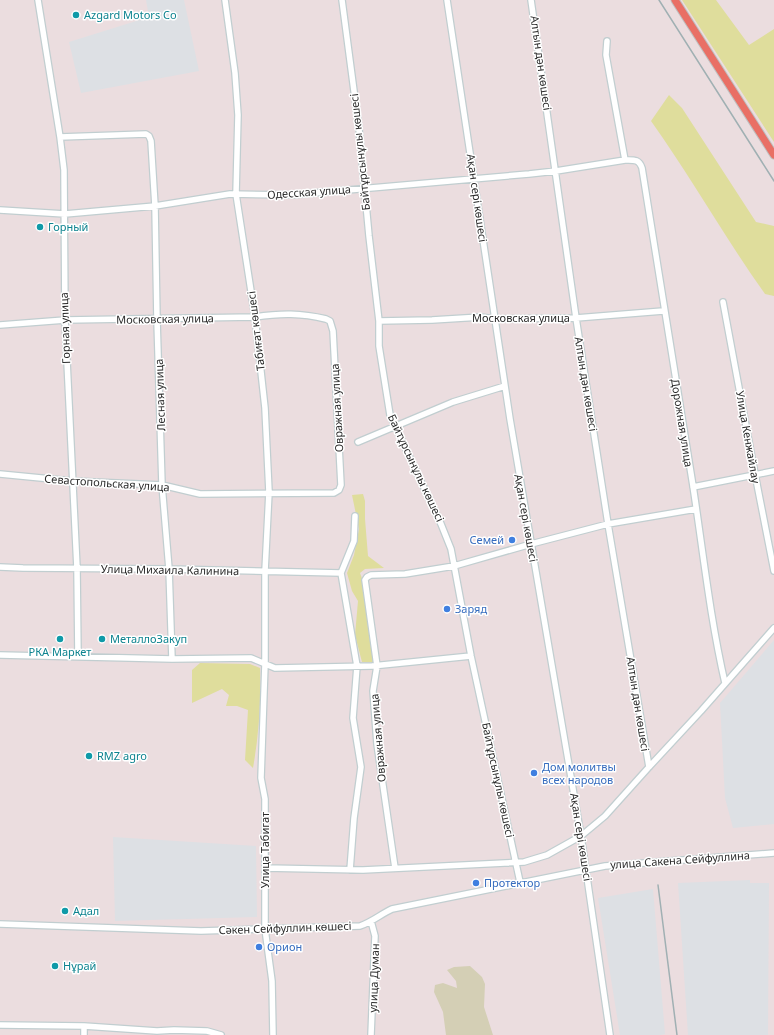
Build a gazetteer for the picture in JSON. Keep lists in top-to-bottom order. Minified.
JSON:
{"streets":{"street":["Алтын дән көшесі","Байтұрсынұлы көшесі","Одесская улица","Ақан сері көшесі","Московская улица","Горная улица","Табиғат көшесі","Лесная улица","Овражная улица","Дорожная улица","Улица Кенжайлау","Севастопольская улица","Улица Михаила Калинина","Улица Табигат","улица Сакена Сейфуллина","Сәкен Сейфуллин көшесі","улица Думан"]},"crossings":[["Алтын дән көшесі","Одесская улица"],["Алтын дән көшесі","Московская улица"],["Байтұрсынұлы көшесі","Одесская улица"],["Байтұрсынұлы көшесі","Московская улица"],["Байтұрсынұлы көшесі","Овражная улица"],["Байтұрсынұлы көшесі","Сәкен Сейфуллин көшесі"],["Одесская улица","Ақан сері көшесі"],["Одесская улица","Горная улица"],["Одесская улица","Табиғат көшесі"],["Одесская улица","Лесная улица"],["Одесская улица","Дорожная улица"],["Ақан сері көшесі","Московская улица"],["Ақан сері көшесі","улица Сакена Сейфуллина"],["Ақан сері көшесі","Сәкен Сейфуллин көшесі"],["Московская улица","Горная улица"],["Московская улица","Табиғат көшесі"],["Московская улица","Лесная улица"],["Московская улица","Овражная улица"],["Московская улица","Дорожная улица"],["Горная улица","Лесная улица"],["Горная улица","Севастопольская улица"],["Горная улица","Улица Михаила Калинина"],["Табиғат көшесі","Севастопольская улица"],["Табиғат көшесі","Улица Михаила Калинина"],["Табиғат көшесі","Улица Табигат"],["Лесная улица","Севастопольская улица"],["Лесная улица","Улица Михаила Калинина"],["Овражная улица","Севастопольская улица"],["Овражная улица","Улица Михаила Калинина"],["Улица Табигат","Сәкен Сейфуллин көшесі"],["улица Сакена Сейфуллина","Сәкен Сейфуллин көшесі"],["Сәкен Сейфуллин көшесі","улица Думан"]],"places":["Azgard Motors Co","Горный","Семей","Заряд","РКА Маркет","МеталлоЗакуп","RMZ agro","Дом молитвы всех народов","Протектор","Адал","Орион","Нұрай"]}
